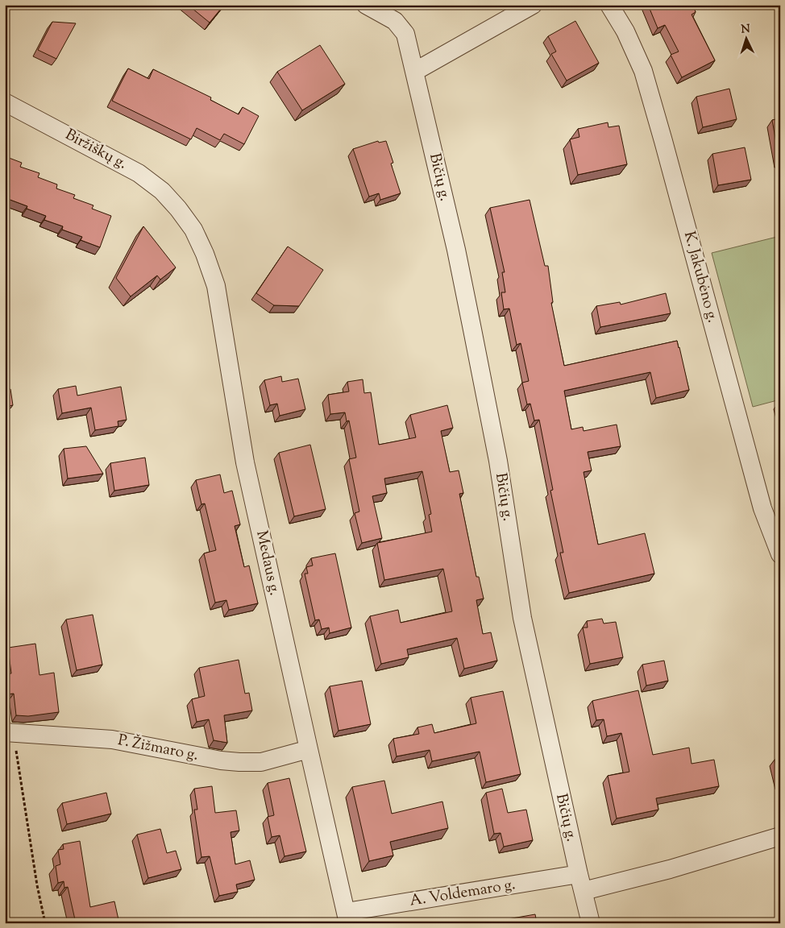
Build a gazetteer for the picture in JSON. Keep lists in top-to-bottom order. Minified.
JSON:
{"streets":{"street":["Biržiškų g.","Bičių g.","K. Jakubėno g.","Medaus g.","P. Žižmaro g.","A. Voldemaro g."]},"crossings":[["Biržiškų g.","Medaus g."],["Bičių g.","A. Voldemaro g."],["Medaus g.","P. Žižmaro g."],["Medaus g.","A. Voldemaro g."]],"north":"top"}
